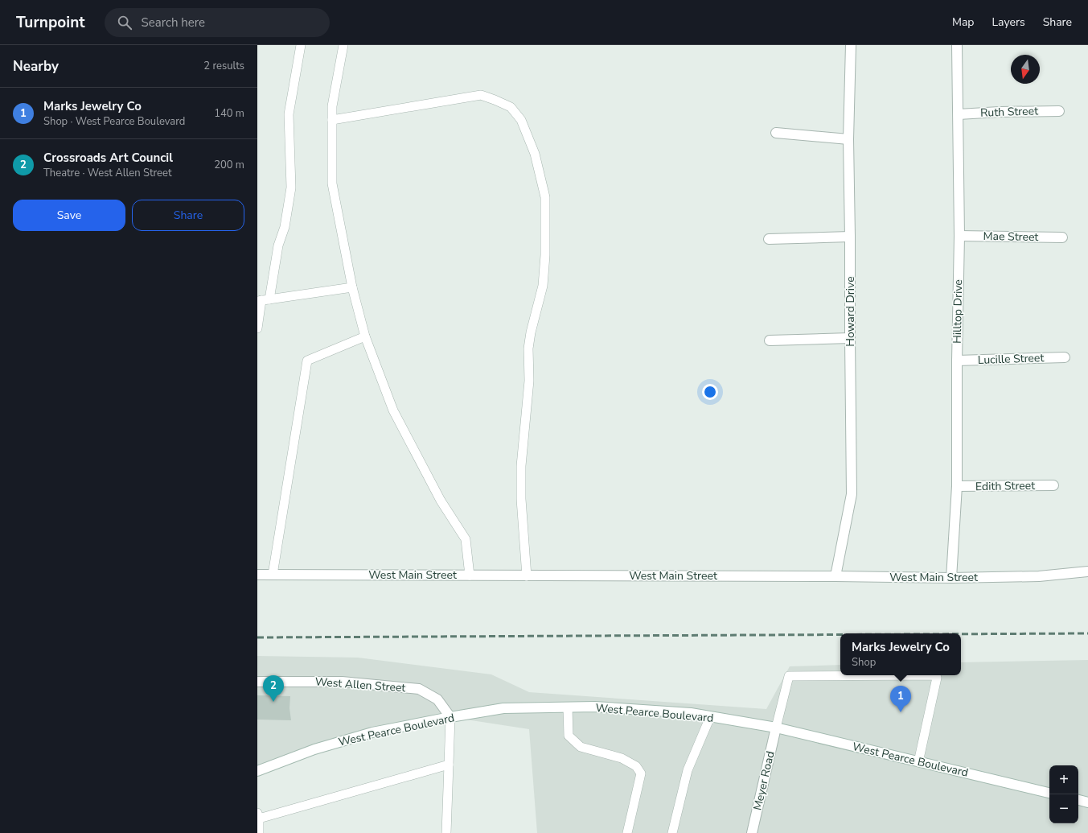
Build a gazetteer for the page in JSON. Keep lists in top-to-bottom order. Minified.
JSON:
{"streets":{"street":["Ruth Street","Mae Street","Howard Drive","Hilltop Drive","Lucille Street","Edith Street","West Main Street","West Allen Street","West Pearce Boulevard","Meyer Road"]},"crossings":[["Ruth Street","Hilltop Drive"],["Mae Street","Hilltop Drive"],["Howard Drive","West Main Street"],["Hilltop Drive","Lucille Street"],["Hilltop Drive","Edith Street"],["Hilltop Drive","West Main Street"],["West Allen Street","West Pearce Boulevard"],["West Pearce Boulevard","Meyer Road"]],"north":"bottom","page":{"header":"Turnpoint","search":"Search here","nav":["Map","Layers","Share"],"heading":["Nearby","2 results"],"list":[{"mark":"1","name":"Marks Jewelry Co","note":"Shop · West Pearce Boulevard","value":"140 m"},{"mark":"2","name":"Crossroads Art Council","note":"Theatre · West Allen Street","value":"200 m"}],"buttons":["Save","Share"],"popup":["Marks Jewelry Co","Shop"],"pins":["2","1"],"map_buttons":["+","−"]}}
